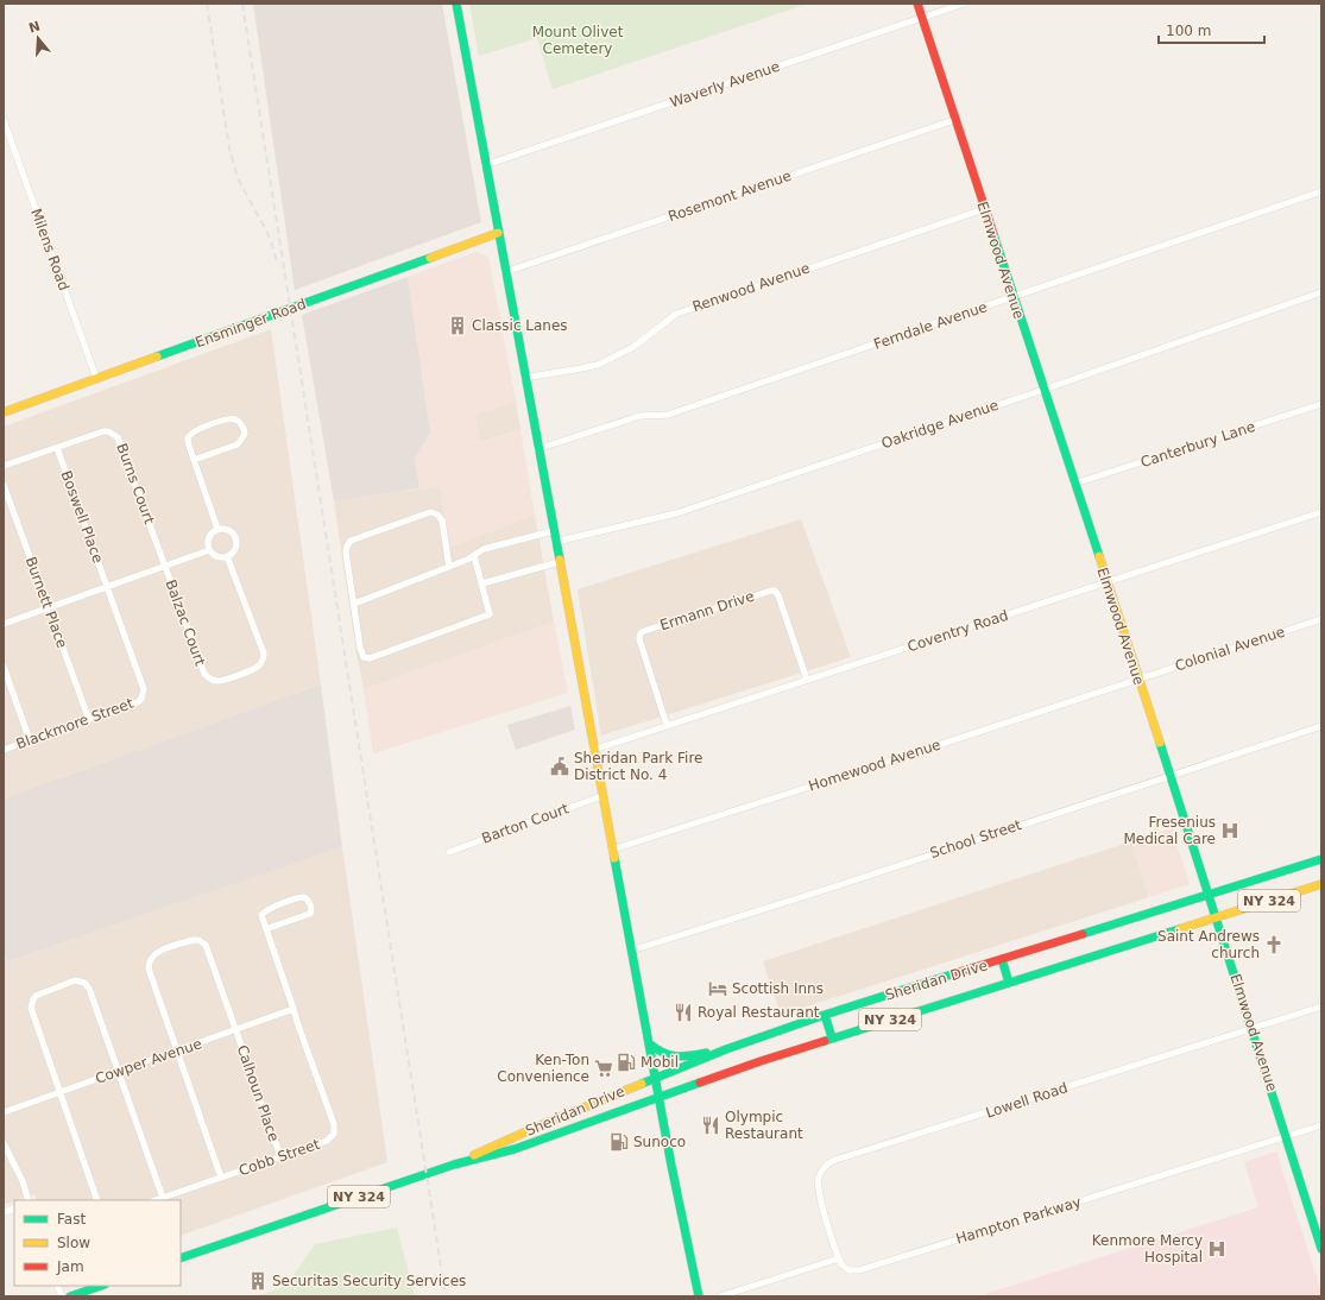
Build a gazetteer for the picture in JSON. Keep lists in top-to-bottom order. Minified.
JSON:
{"streets":{"main road":["Elmwood Avenue","Ensminger Road","NY 324","Sheridan Drive"],"street":["Waverly Avenue","Rosemont Avenue","Milens Road","Renwood Avenue","Ferndale Avenue","Oakridge Avenue","Canterbury Lane","Burns Court","Boswell Place","Burnett Place","Ermann Drive","Balzac Court","Coventry Road","Colonial Avenue","Blackmore Street","Homewood Avenue","Barton Court","School Street","Cowper Avenue","Calhoun Place","Lowell Road","Cobb Street","Hampton Parkway"]},"crossings":[["Waverly Avenue","Elmwood Avenue"],["Rosemont Avenue","Elmwood Avenue"],["Milens Road","Ensminger Road"],["Elmwood Avenue","Renwood Avenue"],["Elmwood Avenue","Ferndale Avenue"],["Elmwood Avenue","Oakridge Avenue"],["Elmwood Avenue","Canterbury Lane"],["Elmwood Avenue","Coventry Road"],["Elmwood Avenue","Colonial Avenue"],["Elmwood Avenue","Homewood Avenue"],["Elmwood Avenue","School Street"],["Elmwood Avenue","Sheridan Drive"],["Elmwood Avenue","Lowell Road"],["Elmwood Avenue","Hampton Parkway"],["Burns Court","Boswell Place"],["Burns Court","Balzac Court"],["Boswell Place","Blackmore Street"],["Burnett Place","Blackmore Street"],["Ermann Drive","Coventry Road"],["Colonial Avenue","Homewood Avenue"],["Cowper Avenue","Calhoun Place"],["Cowper Avenue","Cobb Street"],["Calhoun Place","Cobb Street"],["Lowell Road","Hampton Parkway"]],"parks":["Mount Olivet Cemetery"],"places":{"building":["Classic Lanes","Securitas Security Services"],"public building":["Sheridan Park Fire District No. 4"],"hospital":["Fresenius Medical Care","Kenmore Mercy Hospital"],"church":["Saint Andrews church"],"hotel":["Scottish Inns"],"restaurant":["Royal Restaurant","Olympic Restaurant"],"fuel station":["Mobil","Sunoco"],"supermarket":["Ken-Ton Convenience"]},"legend":["Fast","Slow","Jam"],"scale_bar":"100 m","north":"top"}
